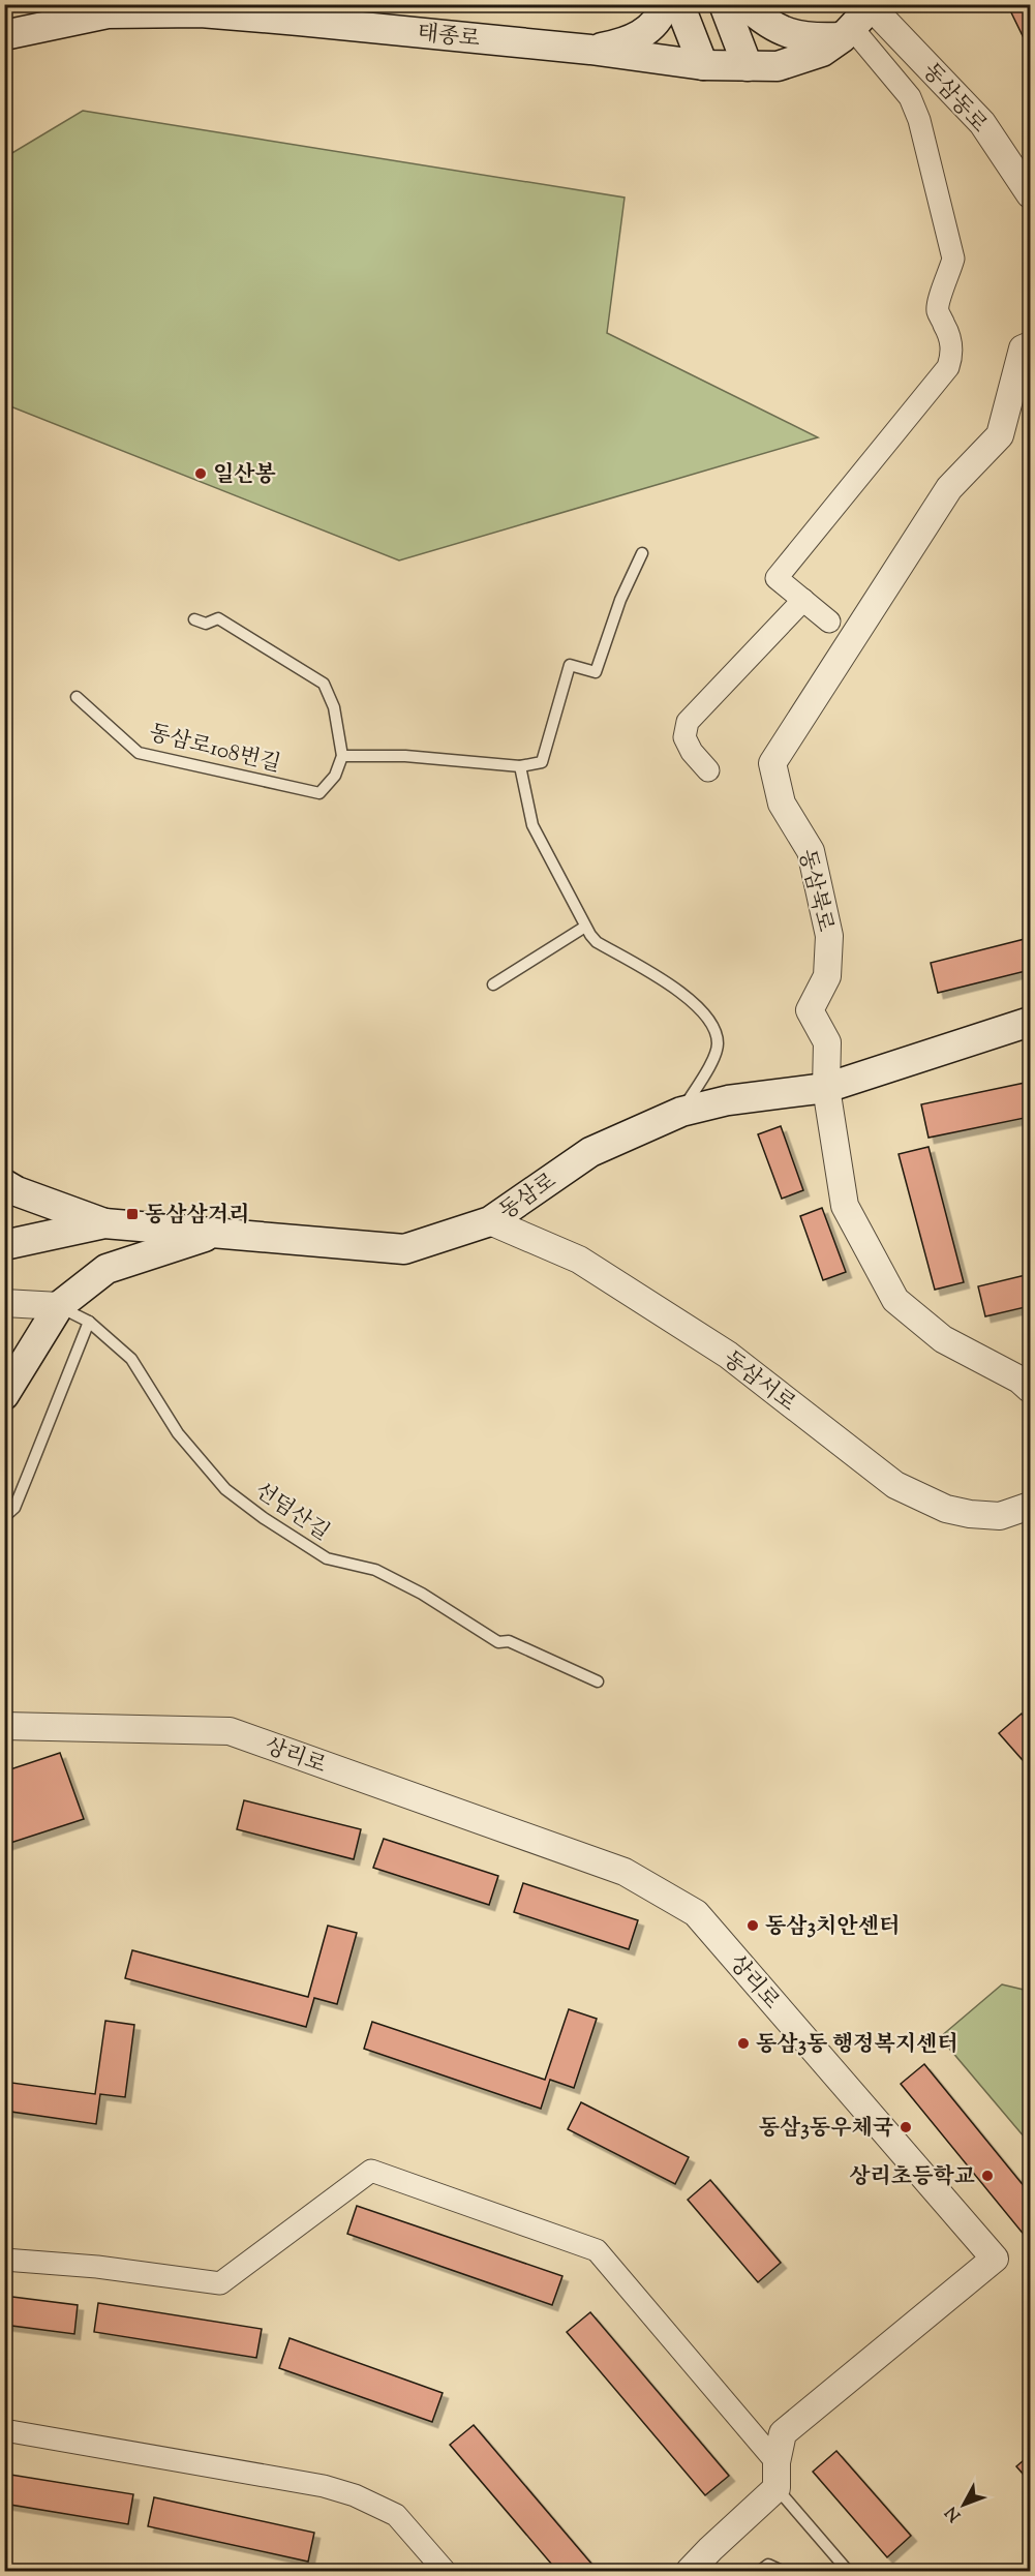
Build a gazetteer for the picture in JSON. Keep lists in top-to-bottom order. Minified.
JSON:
{"streets":{"main road":["태종로","동삼로"],"street":["동삼동로","동삼북로","동삼서로","상리로"],"lane":["동삼로108번길","선덤산길"]},"crossings":[["태종로","동삼동로"],["동삼북로","동삼로"],["동삼로","동삼서로"]],"places":{"other":["일산봉","동삼3치안센터","동삼3동 행정복지센터","동삼3동우체국","상리초등학교"],"transit":["동삼삼거리"]},"north":"bottom left"}
